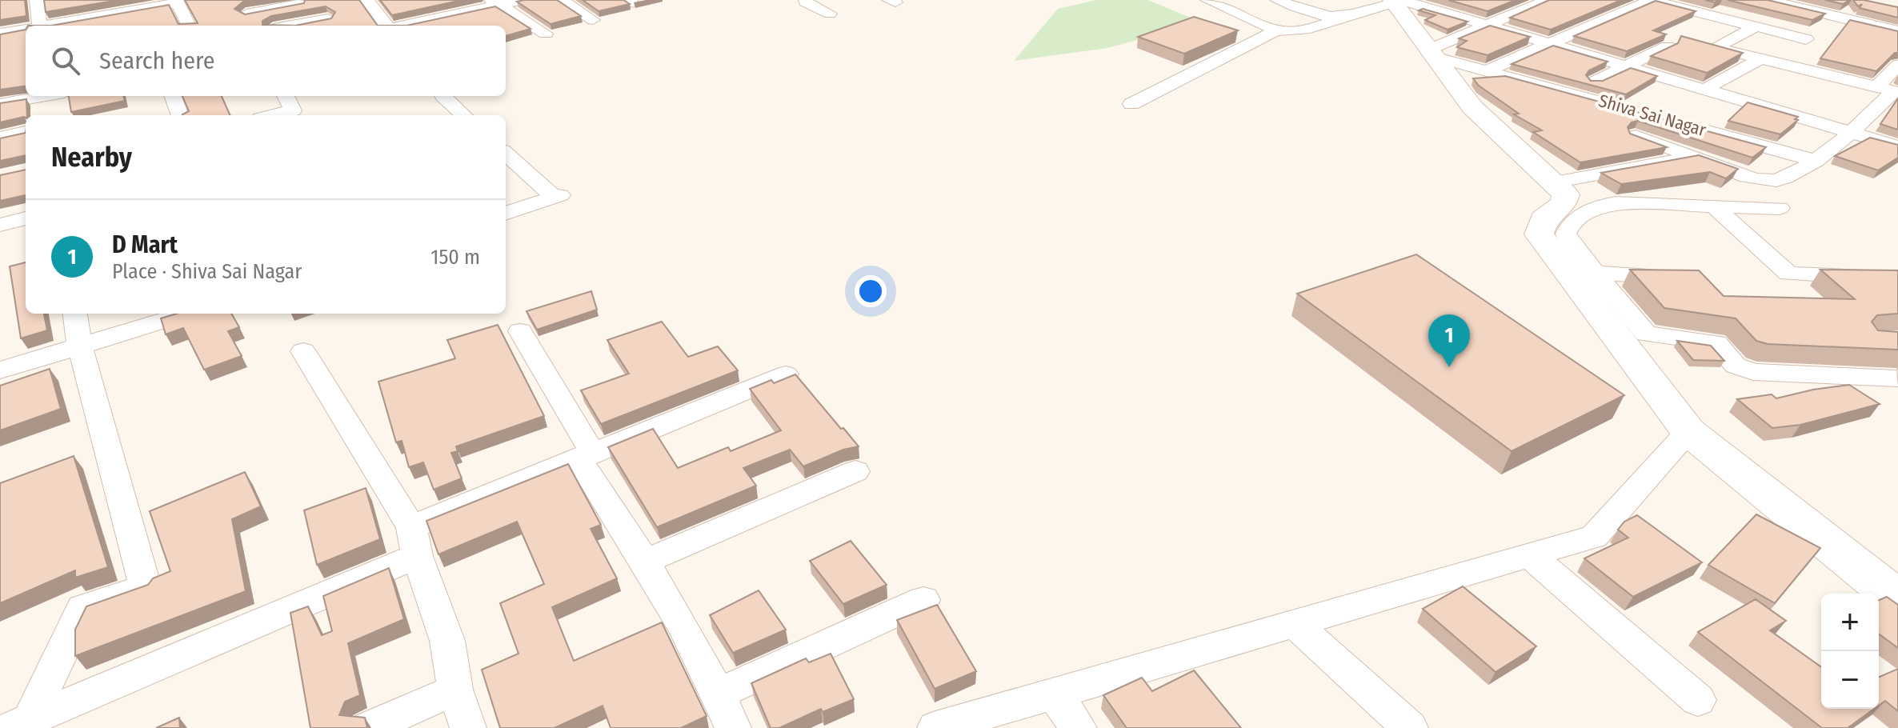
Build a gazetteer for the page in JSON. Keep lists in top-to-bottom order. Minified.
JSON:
{"streets":{"street":["Shiva Sai Nagar"]},"page":{"search":"Search here","heading":"Nearby","list":[{"mark":"1","name":"D Mart","note":"Place · Shiva Sai Nagar","value":"150 m"}],"pins":"1","map_buttons":["+","−"]}}
